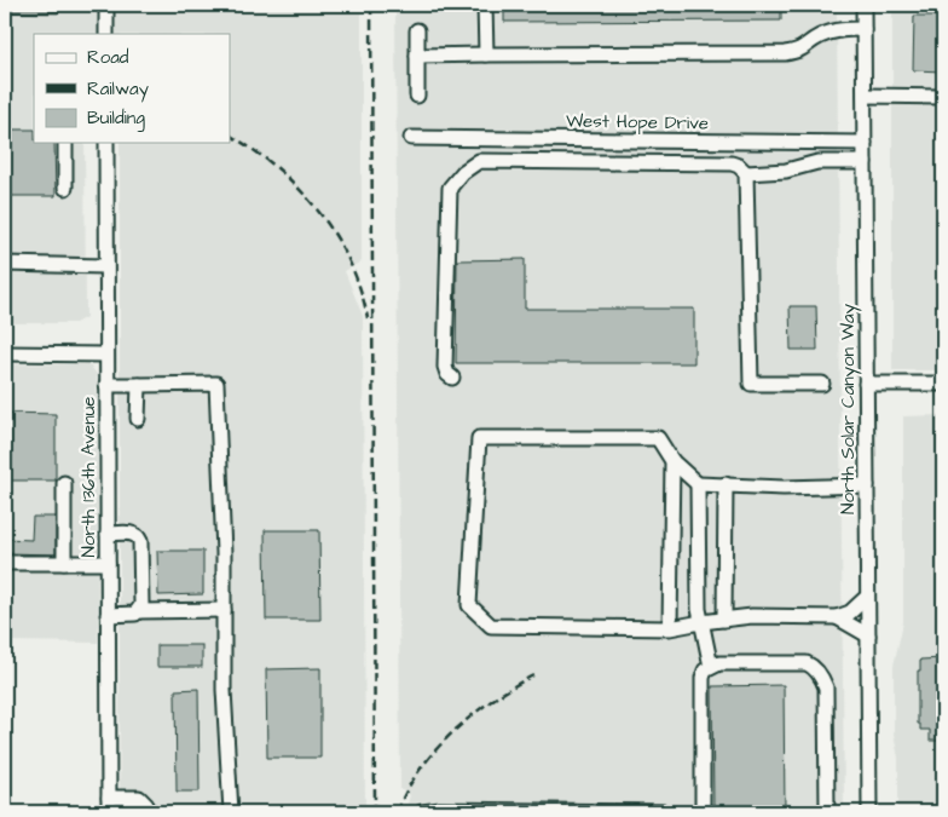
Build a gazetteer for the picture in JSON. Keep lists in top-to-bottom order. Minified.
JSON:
{"streets":{"street":["West Hope Drive","North Solar Canyon Way","North 136th Avenue"]},"crossings":[["West Hope Drive","North Solar Canyon Way"]],"legend":["Road","Railway","Building"]}
